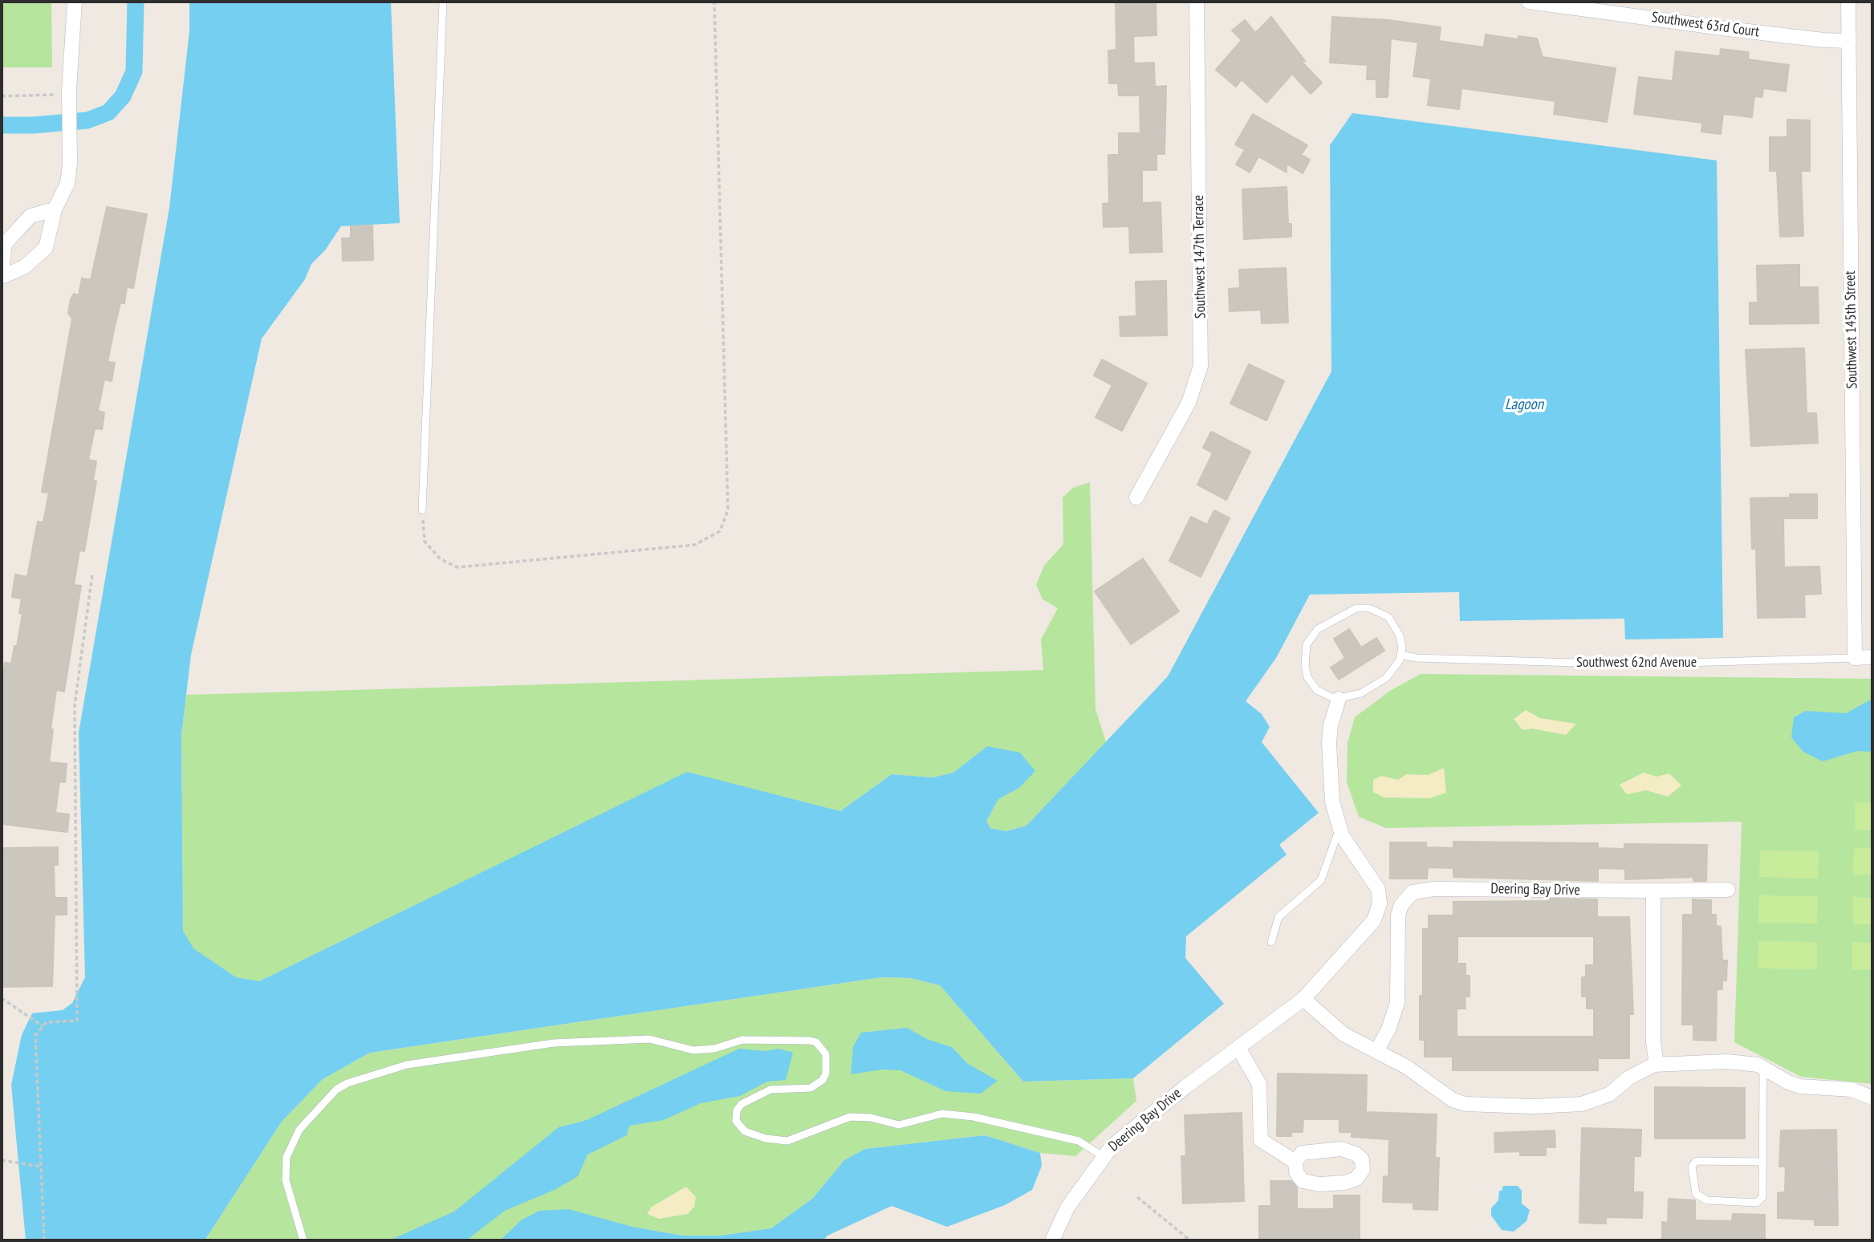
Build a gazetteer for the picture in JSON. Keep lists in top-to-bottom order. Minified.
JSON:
{"streets":{"street":["Southwest 63rd Court","Southwest 147th Terrace","Southwest 145th Street","Southwest 62nd Avenue","Deering Bay Drive"]},"crossings":[["Southwest 63rd Court","Southwest 145th Street"],["Southwest 145th Street","Southwest 62nd Avenue"],["Southwest 62nd Avenue","Deering Bay Drive"]],"water":["Lagoon"]}
